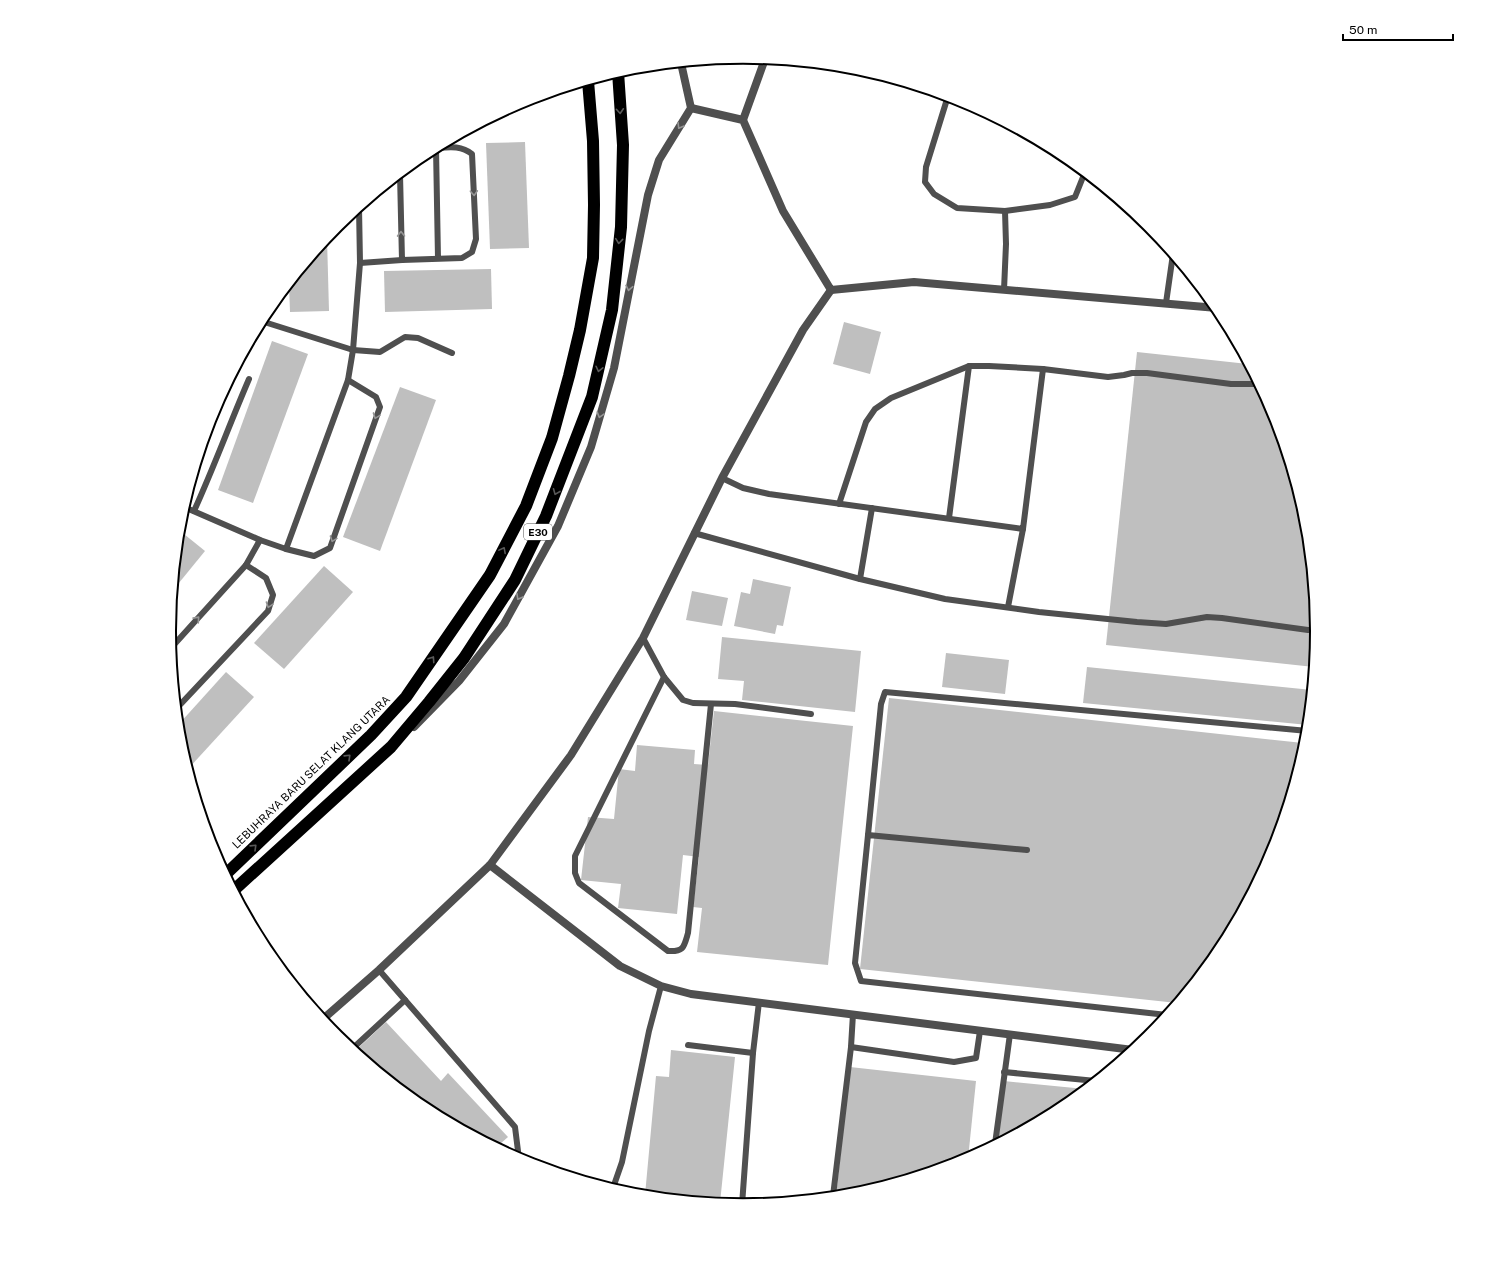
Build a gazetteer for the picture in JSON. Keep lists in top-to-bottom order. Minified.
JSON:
{"streets":{"highway":["E30","LEBUHRAYA BARU SELAT KLANG UTARA"]},"scale_bar":"50 m"}
